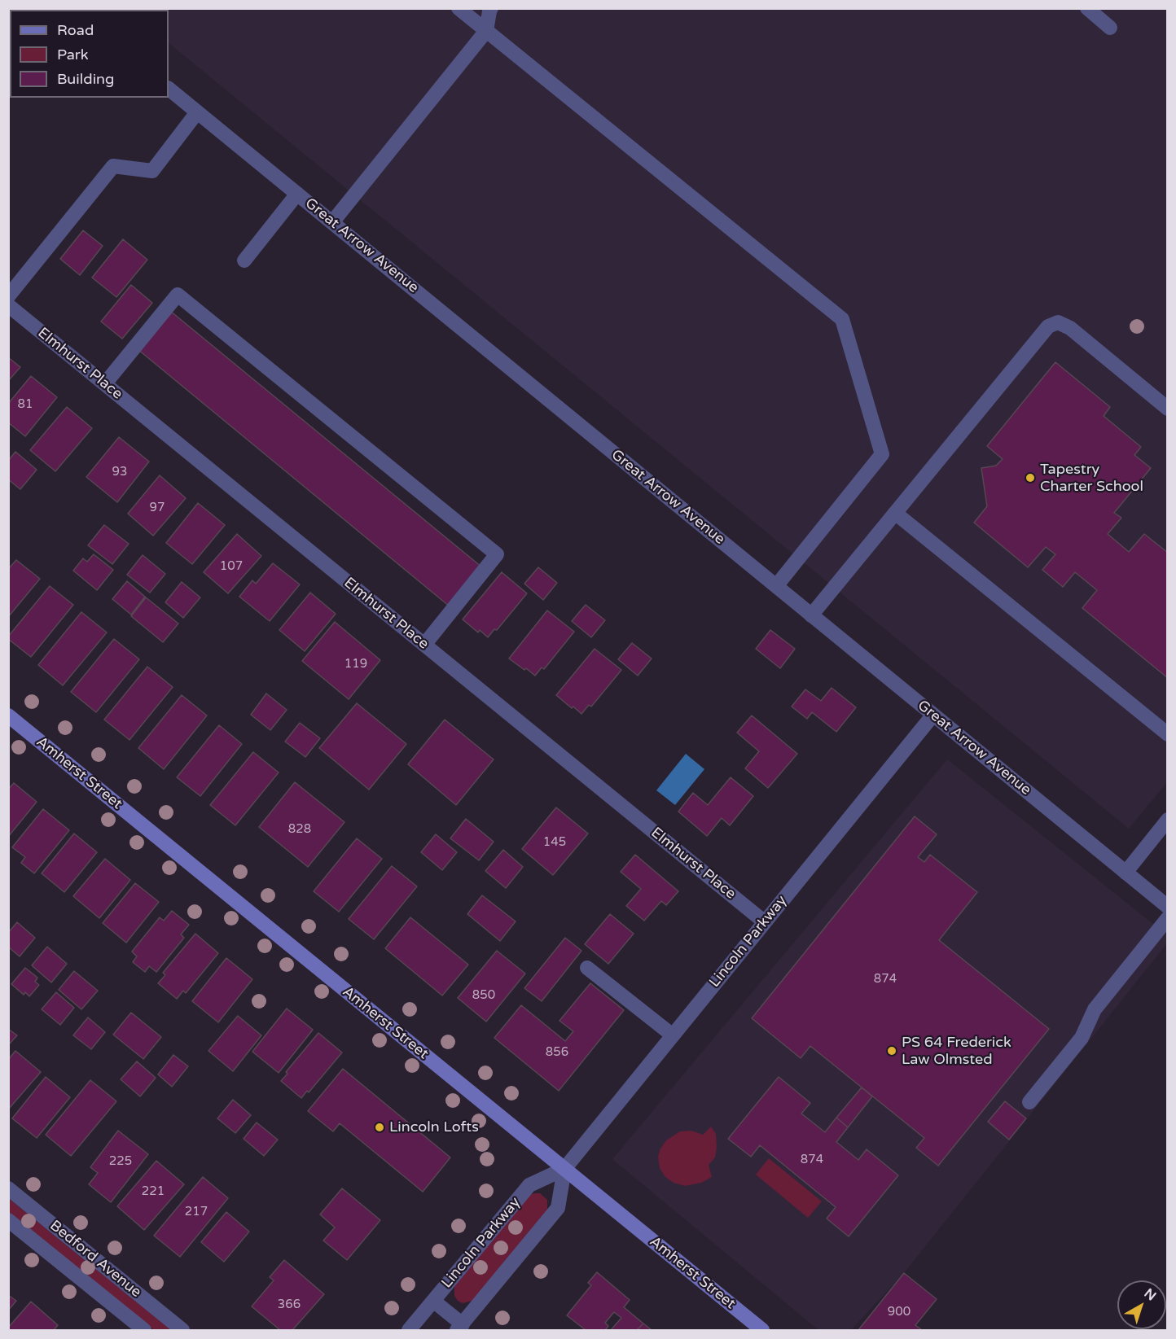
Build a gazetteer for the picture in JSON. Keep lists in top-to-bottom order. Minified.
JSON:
{"streets":{"street":["Great Arrow Avenue","Elmhurst Place","Amherst Street","Lincoln Parkway","Bedford Avenue"]},"crossings":[["Great Arrow Avenue","Lincoln Parkway"],["Elmhurst Place","Lincoln Parkway"],["Amherst Street","Lincoln Parkway"]],"places":["Tapestry Charter School","PS 64 Frederick Law Olmsted","Lincoln Lofts"],"house_numbers":["81","93","97","107","119","828","145","874","850","856","874","225","221","217","366","900"],"legend":["Road","Park","Building"],"north":"top right"}
